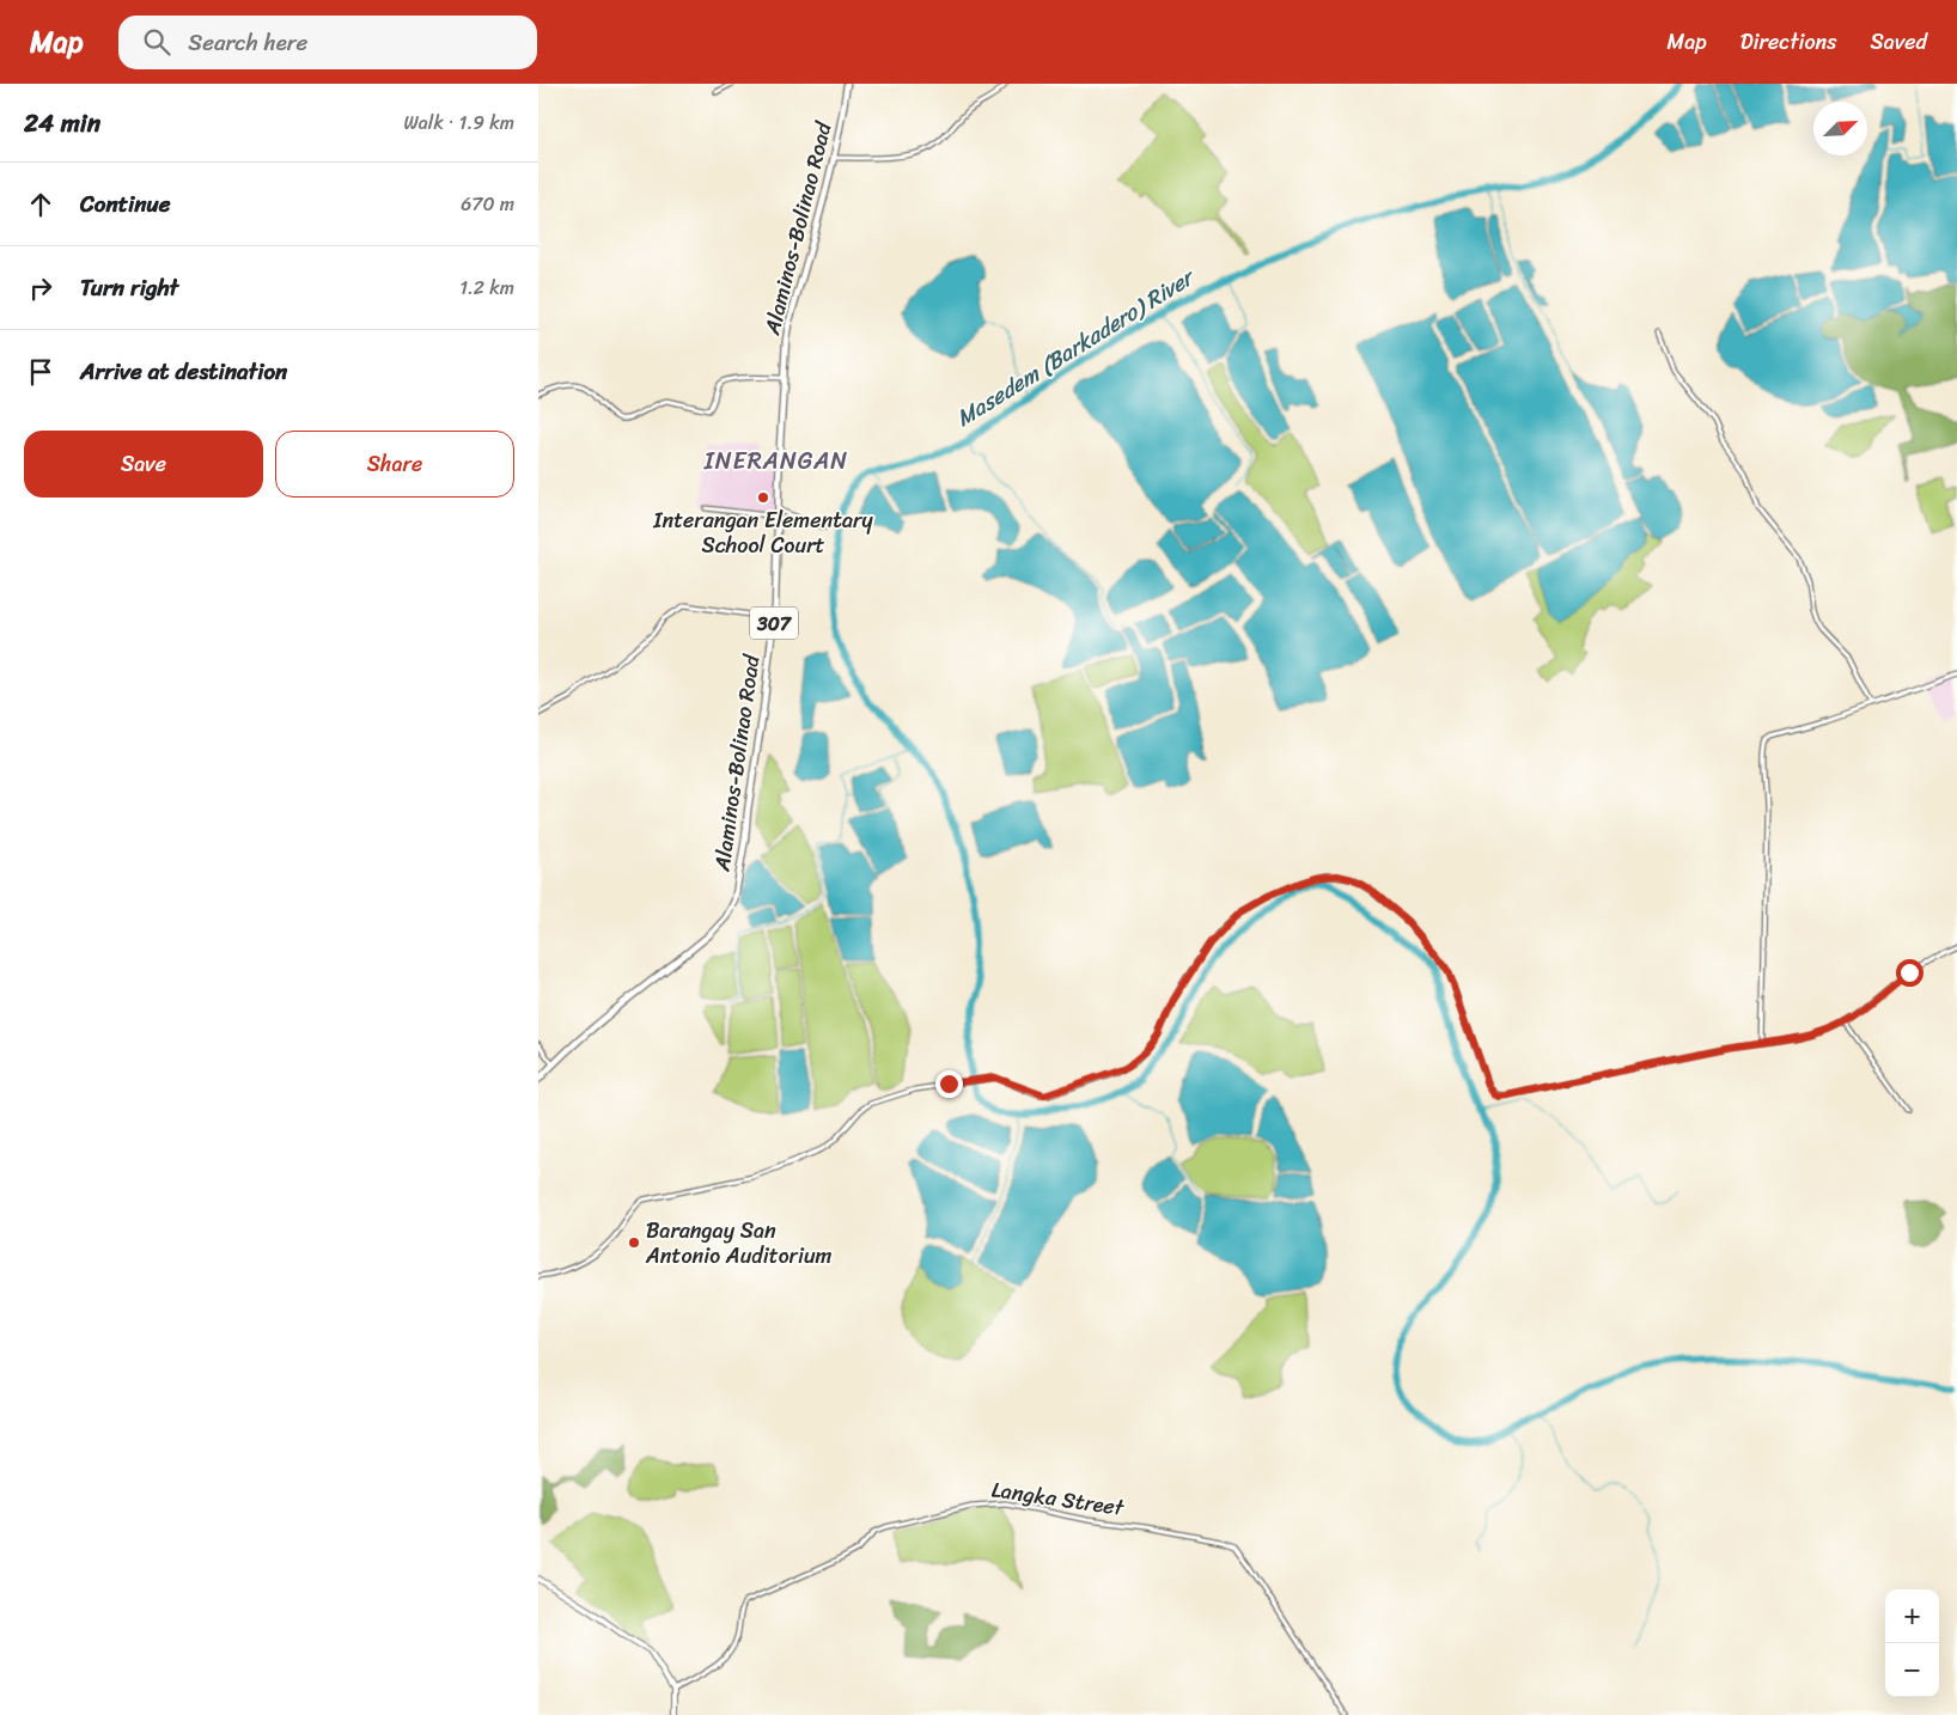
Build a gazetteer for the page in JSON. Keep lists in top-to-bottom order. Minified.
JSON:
{"streets":{"main road":["Alaminos-Bolinao Road","307"],"street":["Langka Street"]},"districts":["INERANGAN"],"water":["Masedem (Barkadero) River"],"places":["Interangan Elementary School Court","Barangay San Antonio Auditorium"],"north":"top right","page":{"header":"Map","search":"Search here","nav":["Map","Directions","Saved"],"heading":["24 min","Walk · 1.9 km"],"list":[["Continue","670 m"],["Turn right","1.2 km"],"Arrive at destination"],"buttons":["Save","Share"],"map_buttons":["+","−"]}}
